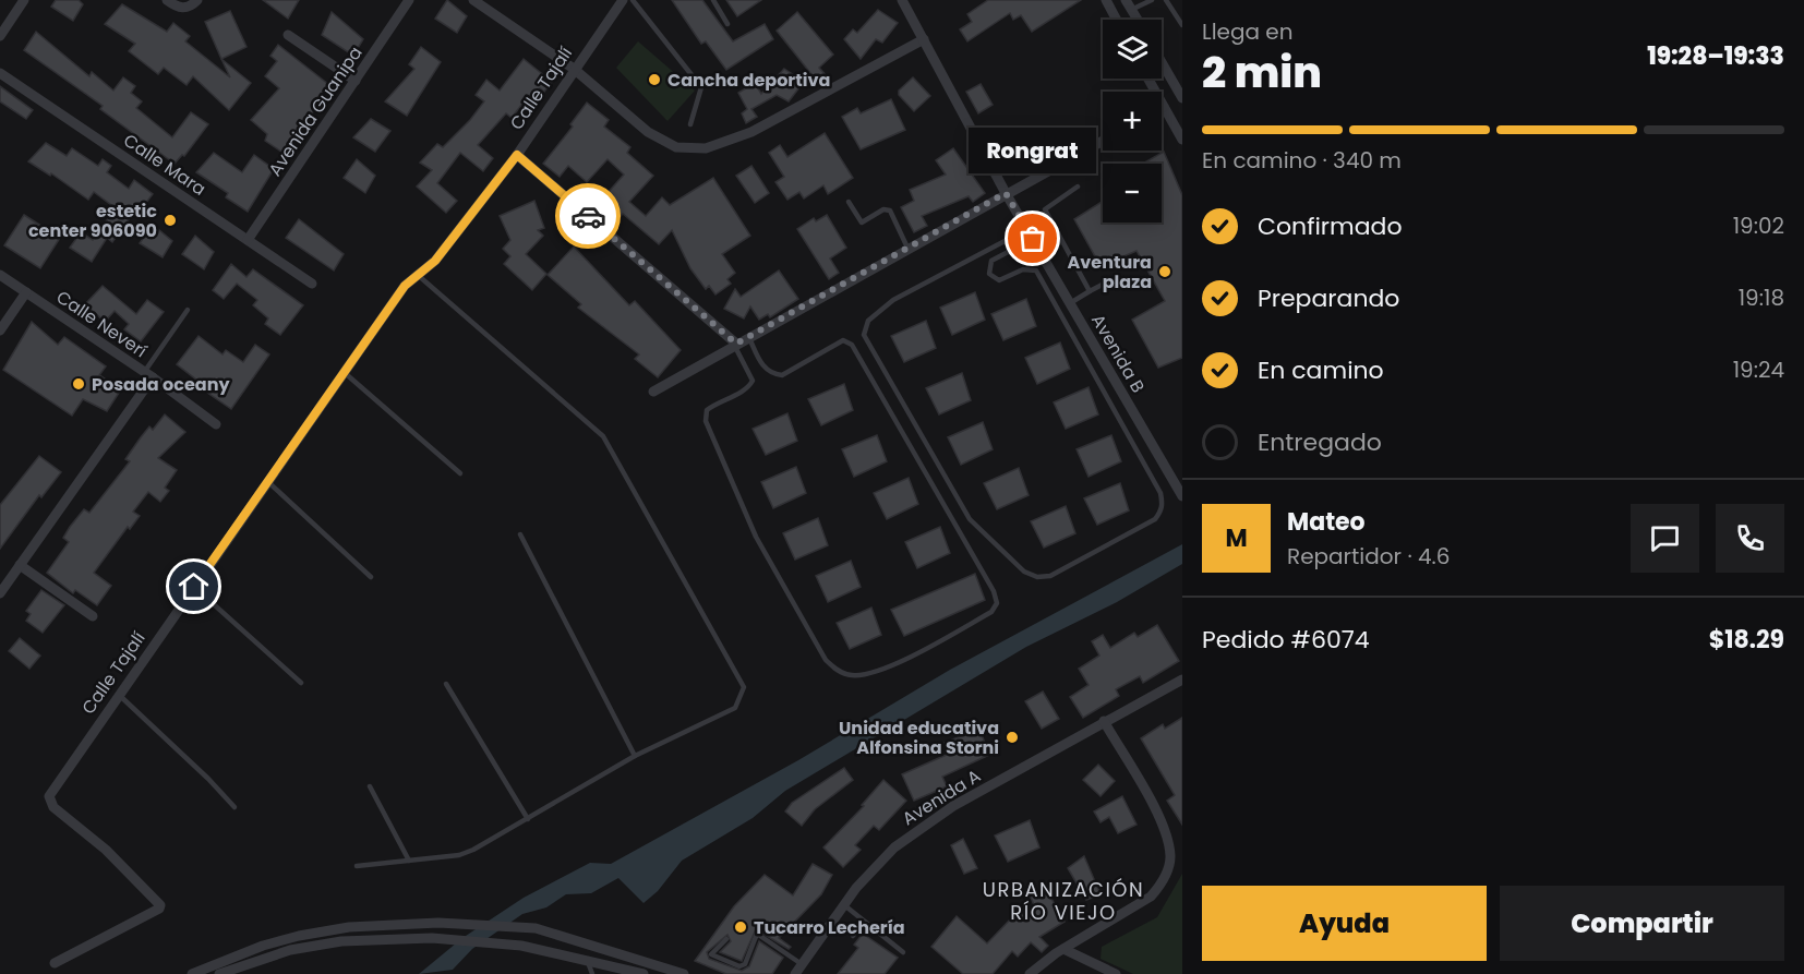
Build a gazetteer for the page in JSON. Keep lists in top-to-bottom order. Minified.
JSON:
{"streets":{"street":["Calle Tajalí","Avenida Guanipa","Calle Mara","Calle Neverí","Avenida B","Avenida A"]},"crossings":[["Avenida Guanipa","Calle Mara"]],"districts":["URBANIZACIÓN RÍO VIEJO"],"places":["Cancha deportiva","estetic center 906090","Rongrat","Aventura plaza","Posada oceany","Unidad educativa Alfonsina Storni","Tucarro Lechería"],"page":{"heading":["2 min","Llega en","19:28–19:33"],"panel":["Mateo","Repartidor · 4.6","Pedido #6074","$18.29"],"map_buttons":["+","−"],"bar":"En camino · 340 m","bubble":"Rongrat","list":[["Confirmado","19:02"],["Preparando","19:18"],["En camino","19:24"],"Entregado"],"round":"M","buttons":["Ayuda","Compartir"]}}
